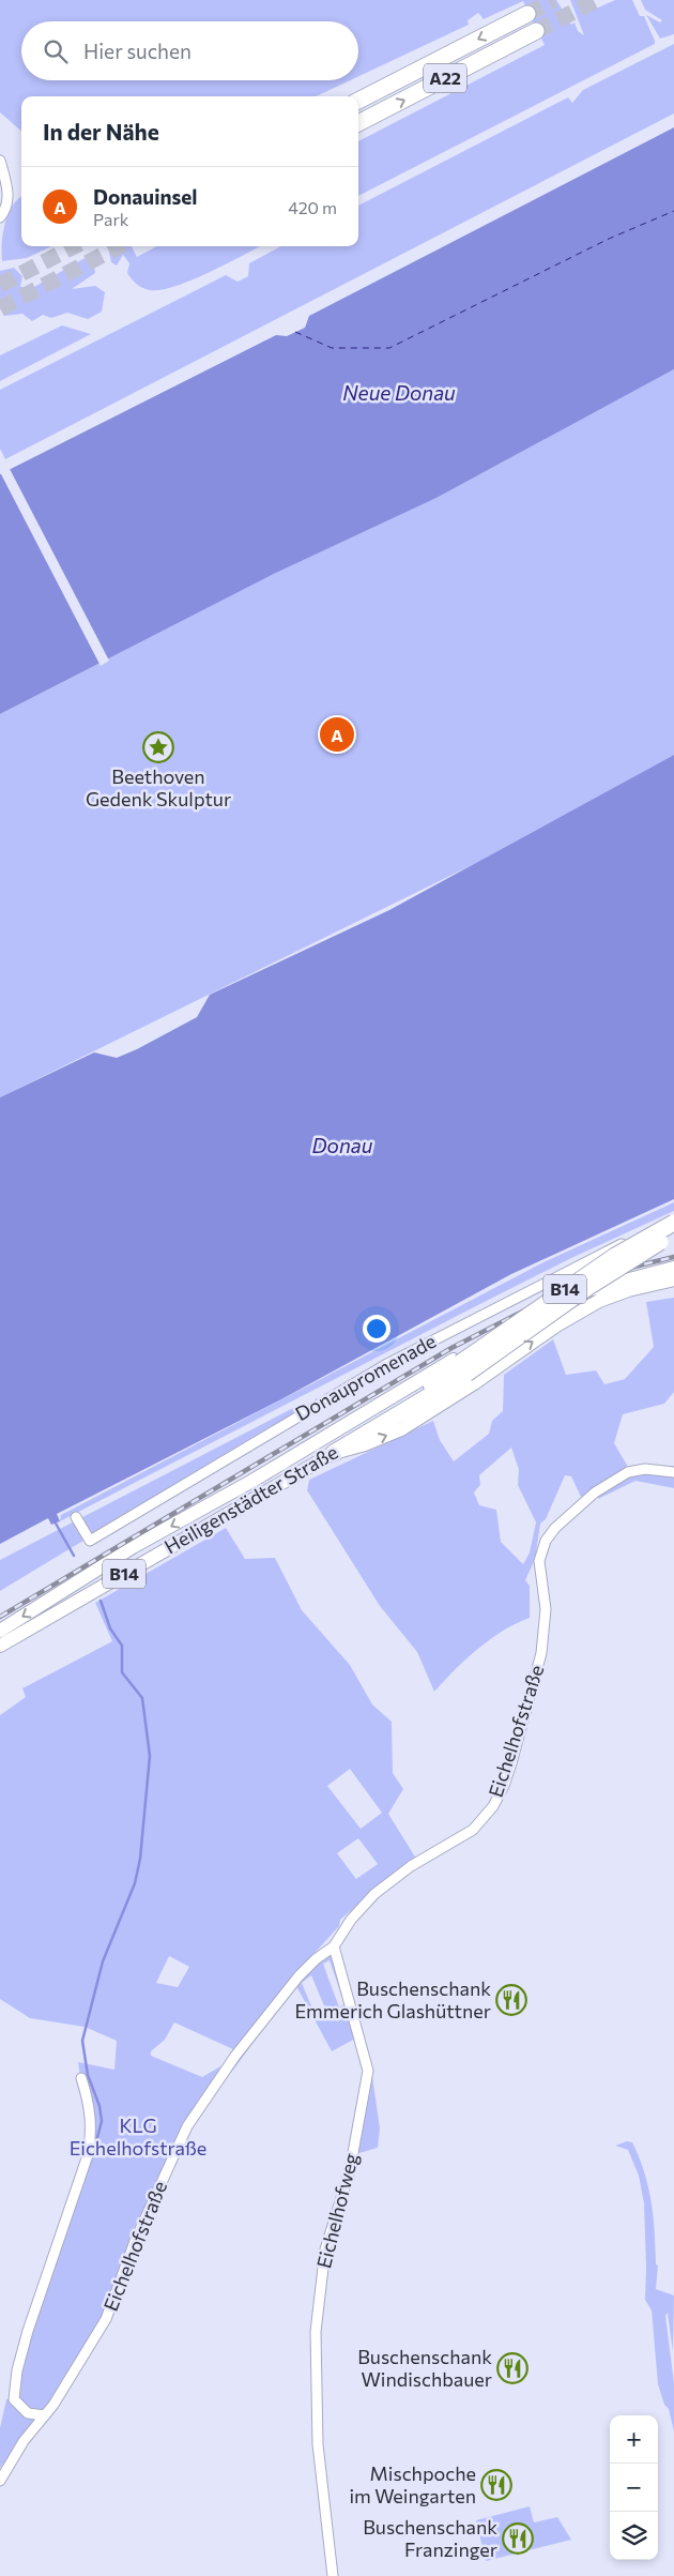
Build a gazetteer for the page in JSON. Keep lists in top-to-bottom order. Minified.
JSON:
{"streets":{"highway":["A22","B14","Heiligenstädter Straße"],"street":["Donaupromenade","Eichelhofstraße","Eichelhofweg"]},"crossings":[["B14","Heiligenstädter Straße"],["Eichelhofstraße","Eichelhofweg"]],"water":["Neue Donau","Donau"],"parks":["KLG Eichelhofstraße"],"places":{"place":["Beethoven Gedenk Skulptur"],"restaurant":["Buschenschank Emmerich Glashüttner","Buschenschank Windischbauer","Mischpoche im Weingarten","Buschenschank Franzinger"]},"page":{"search":"Hier suchen","heading":"In der Nähe","list":[{"mark":"A","name":"Donauinsel","note":"Park","value":"420 m"}],"pins":"A","map_buttons":["+","−"]}}
